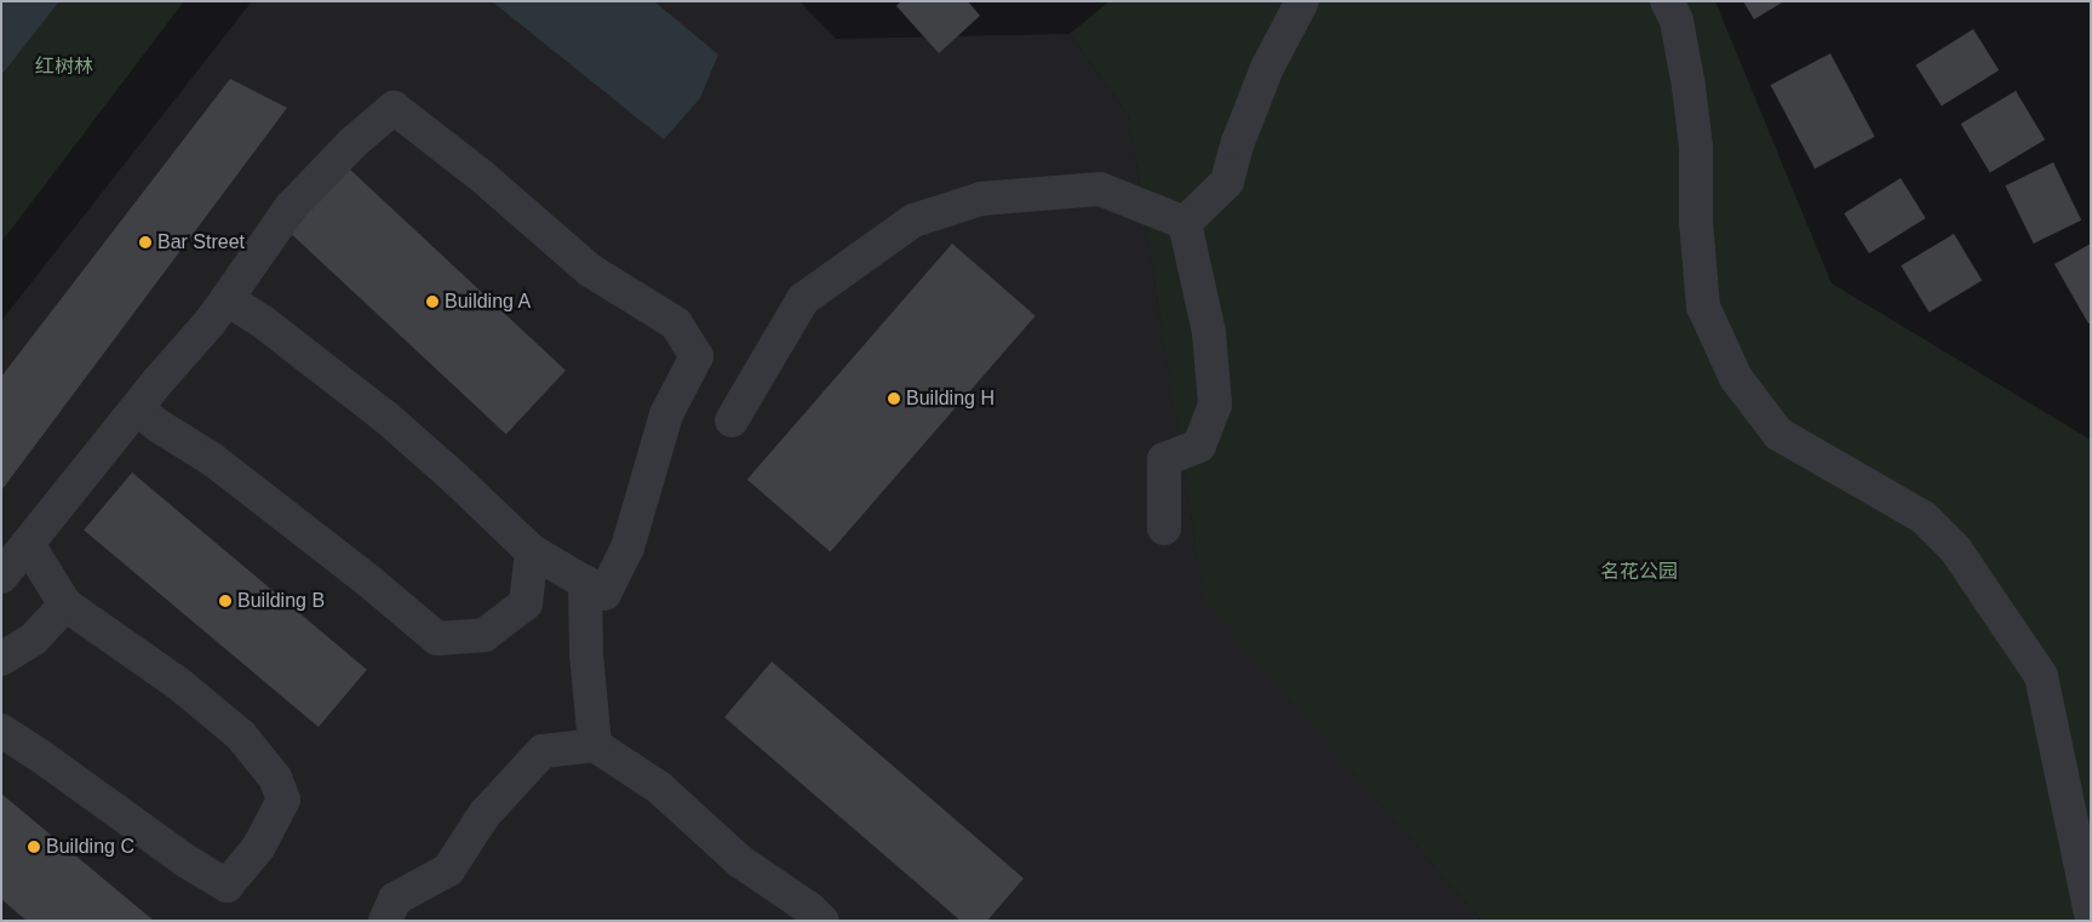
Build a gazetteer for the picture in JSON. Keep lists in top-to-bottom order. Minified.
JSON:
{"parks":["红树林","名花公园"],"places":["Bar Street","Building A","Building H","Building B","Building C"]}
